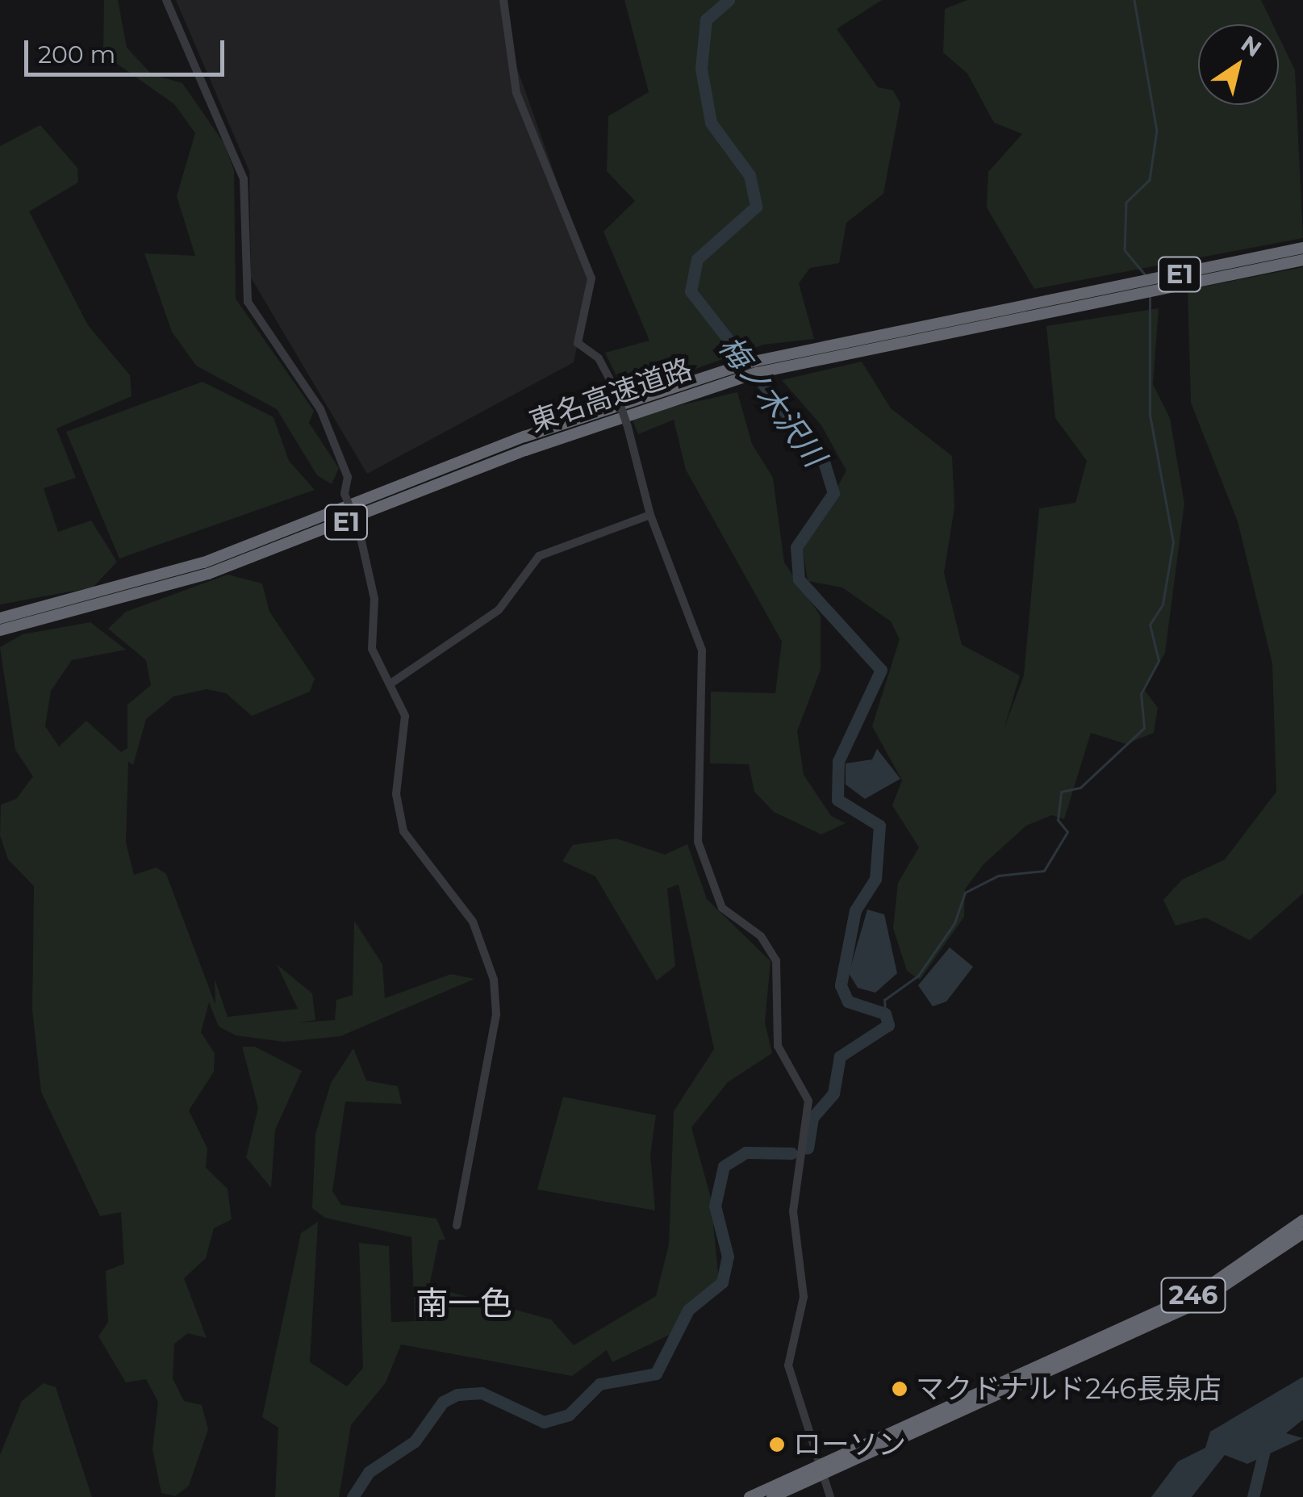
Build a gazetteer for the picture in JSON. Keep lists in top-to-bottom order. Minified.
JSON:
{"streets":{"highway":["E1","東名高速道路","246"]},"districts":["南一色"],"water":["梅ノ木沢川"],"places":["マクドナルド246長泉店","ローソン"],"scale_bar":"200 m","north":"top right"}
